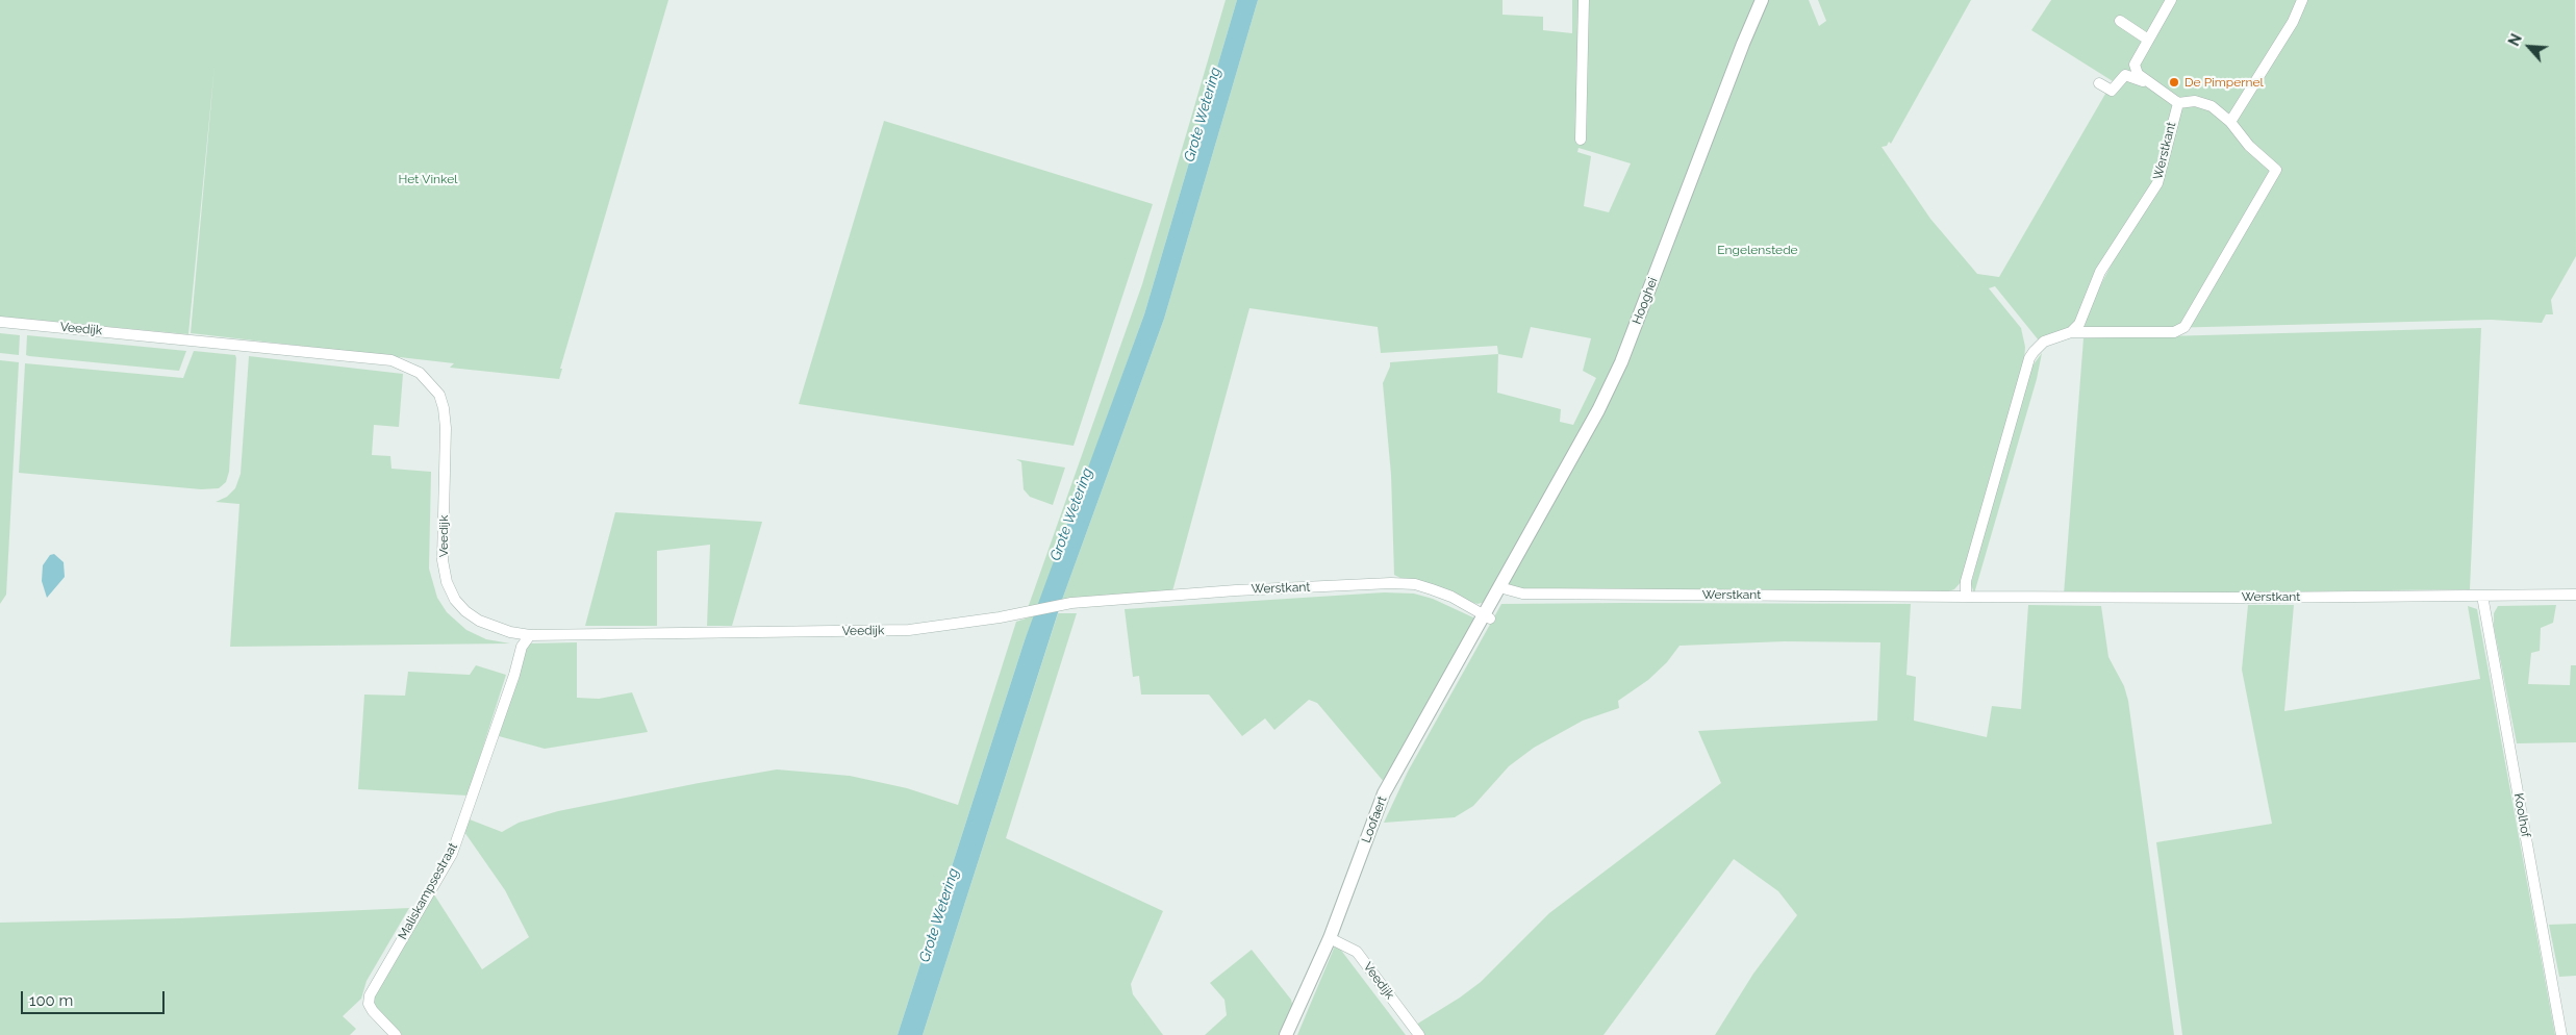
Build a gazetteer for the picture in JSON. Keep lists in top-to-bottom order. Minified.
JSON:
{"streets":{"street":["Werstkant","Hooghei","Veedijk","Koolhof","Loofaert","Maliskampsestraat"]},"crossings":[["Werstkant","Hooghei"],["Werstkant","Veedijk"],["Werstkant","Koolhof"],["Werstkant","Loofaert"],["Hooghei","Loofaert"],["Veedijk","Loofaert"],["Veedijk","Maliskampsestraat"]],"water":["Grote Wetering"],"parks":["Het Vinkel","Engelenstede"],"places":["De Pimpernel"],"scale_bar":"100 m","north":"top left"}
